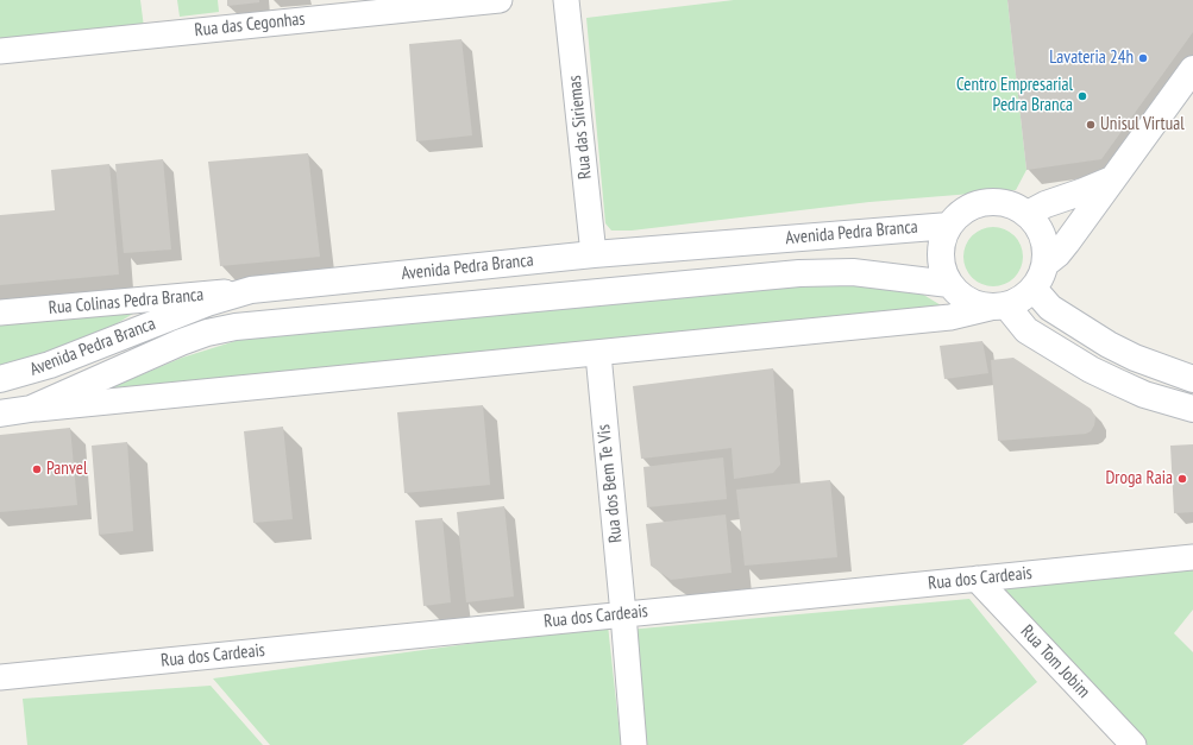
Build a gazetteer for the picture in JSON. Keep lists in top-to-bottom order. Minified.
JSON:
{"streets":{"main road":["Avenida Pedra Branca"],"street":["Rua das Cegonhas","Rua das Siriemas","Rua Colinas Pedra Branca","Rua dos Bem Te Vis","Rua dos Cardeais","Rua Tom Jobim"]},"crossings":[["Rua das Siriemas","Avenida Pedra Branca"],["Avenida Pedra Branca","Rua Colinas Pedra Branca"],["Avenida Pedra Branca","Rua dos Bem Te Vis"],["Rua dos Bem Te Vis","Rua dos Cardeais"],["Rua dos Cardeais","Rua Tom Jobim"]],"places":["Lavateria 24h","Centro Empresarial Pedra Branca","Unisul Virtual","Panvel","Droga Raia"]}
